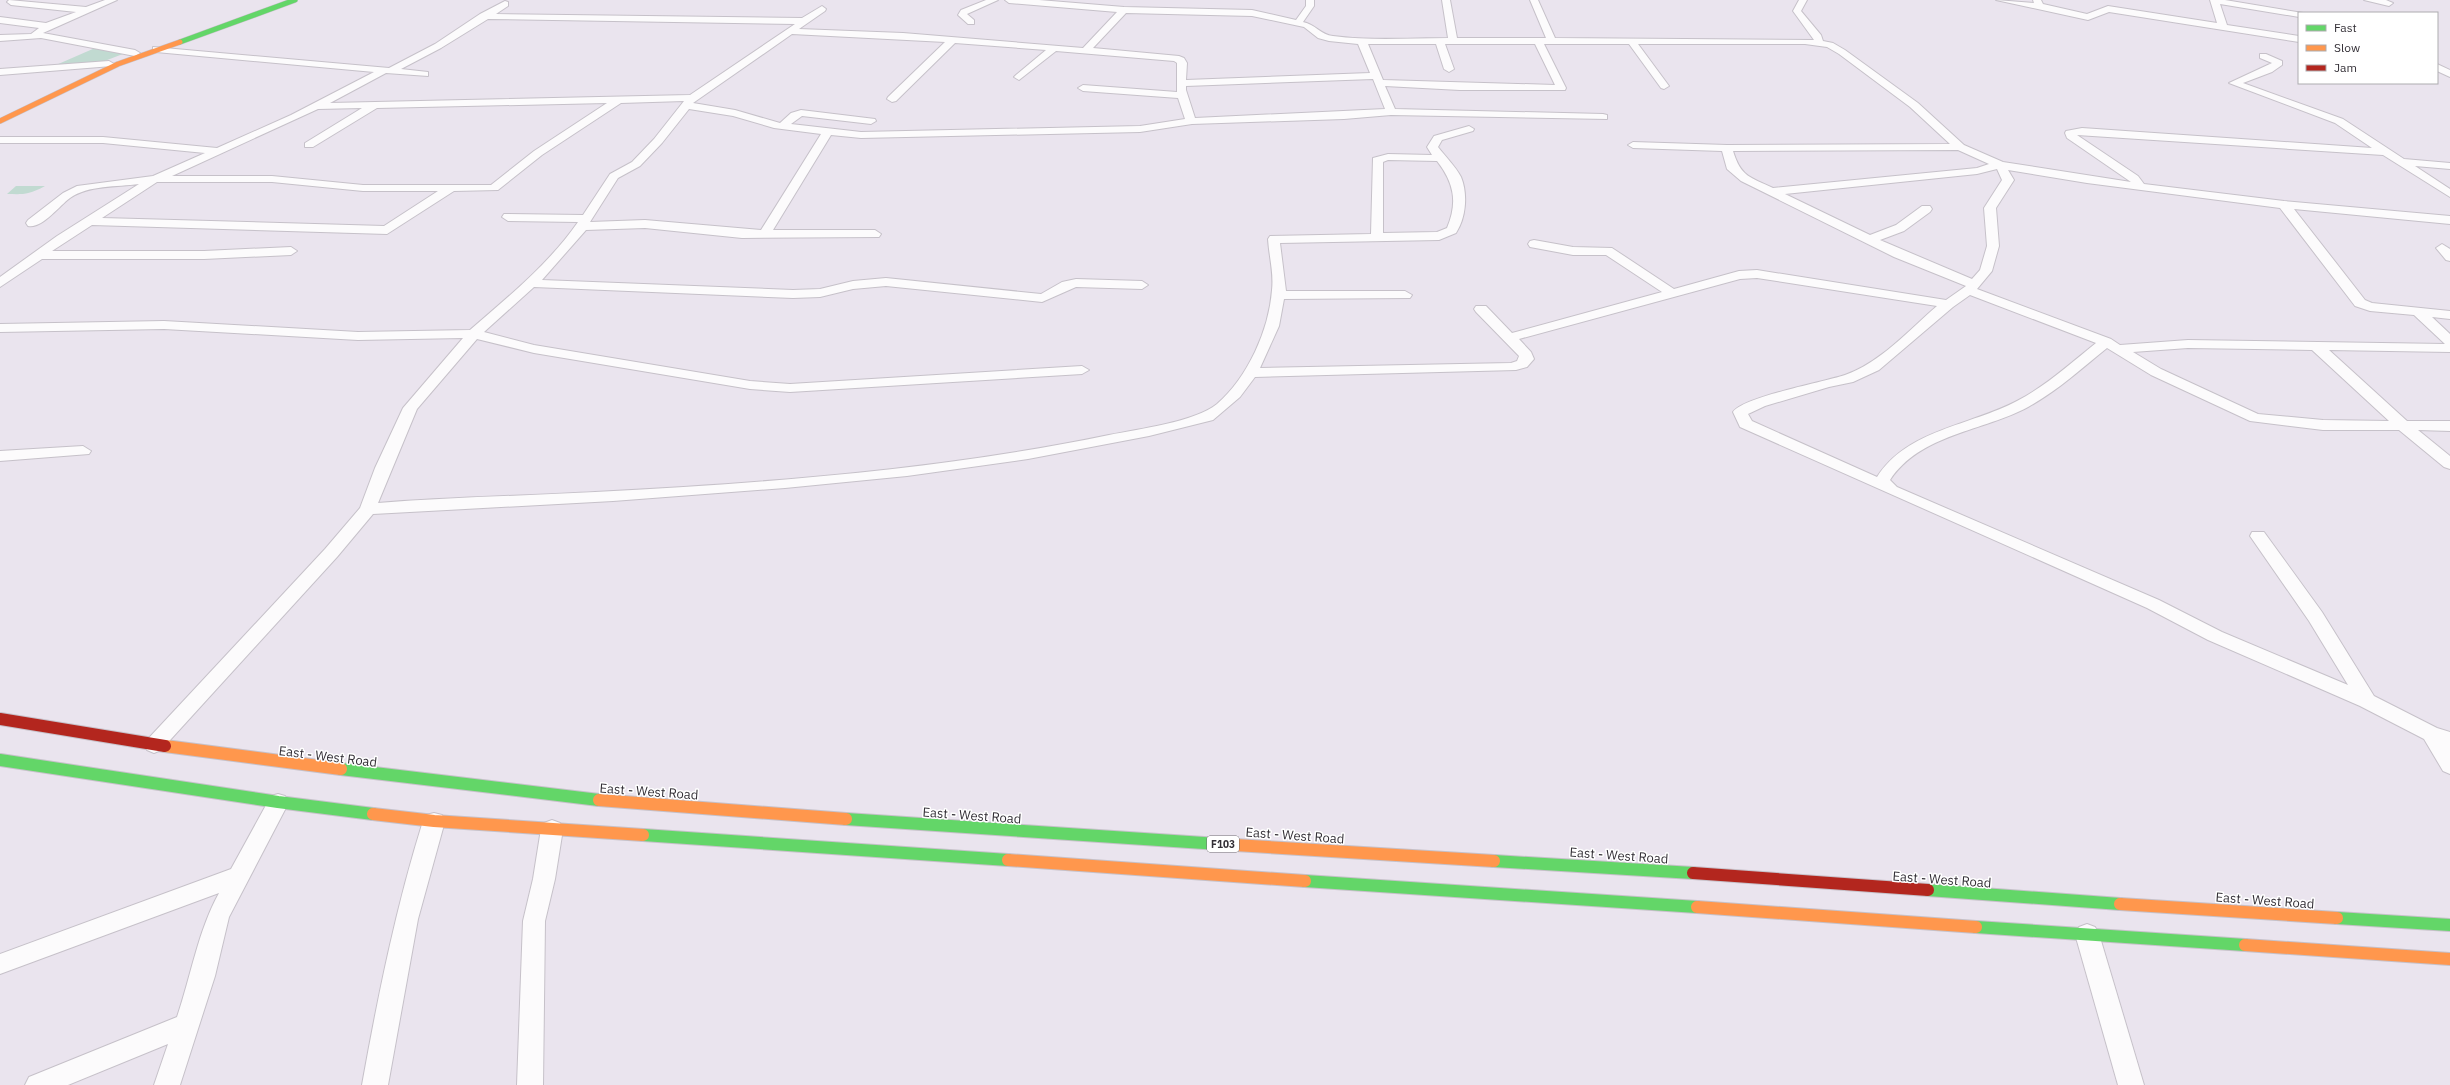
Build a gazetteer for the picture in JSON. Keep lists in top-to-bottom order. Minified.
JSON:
{"streets":{"main road":["East - West Road","F103"]},"legend":["Fast","Slow","Jam"]}
